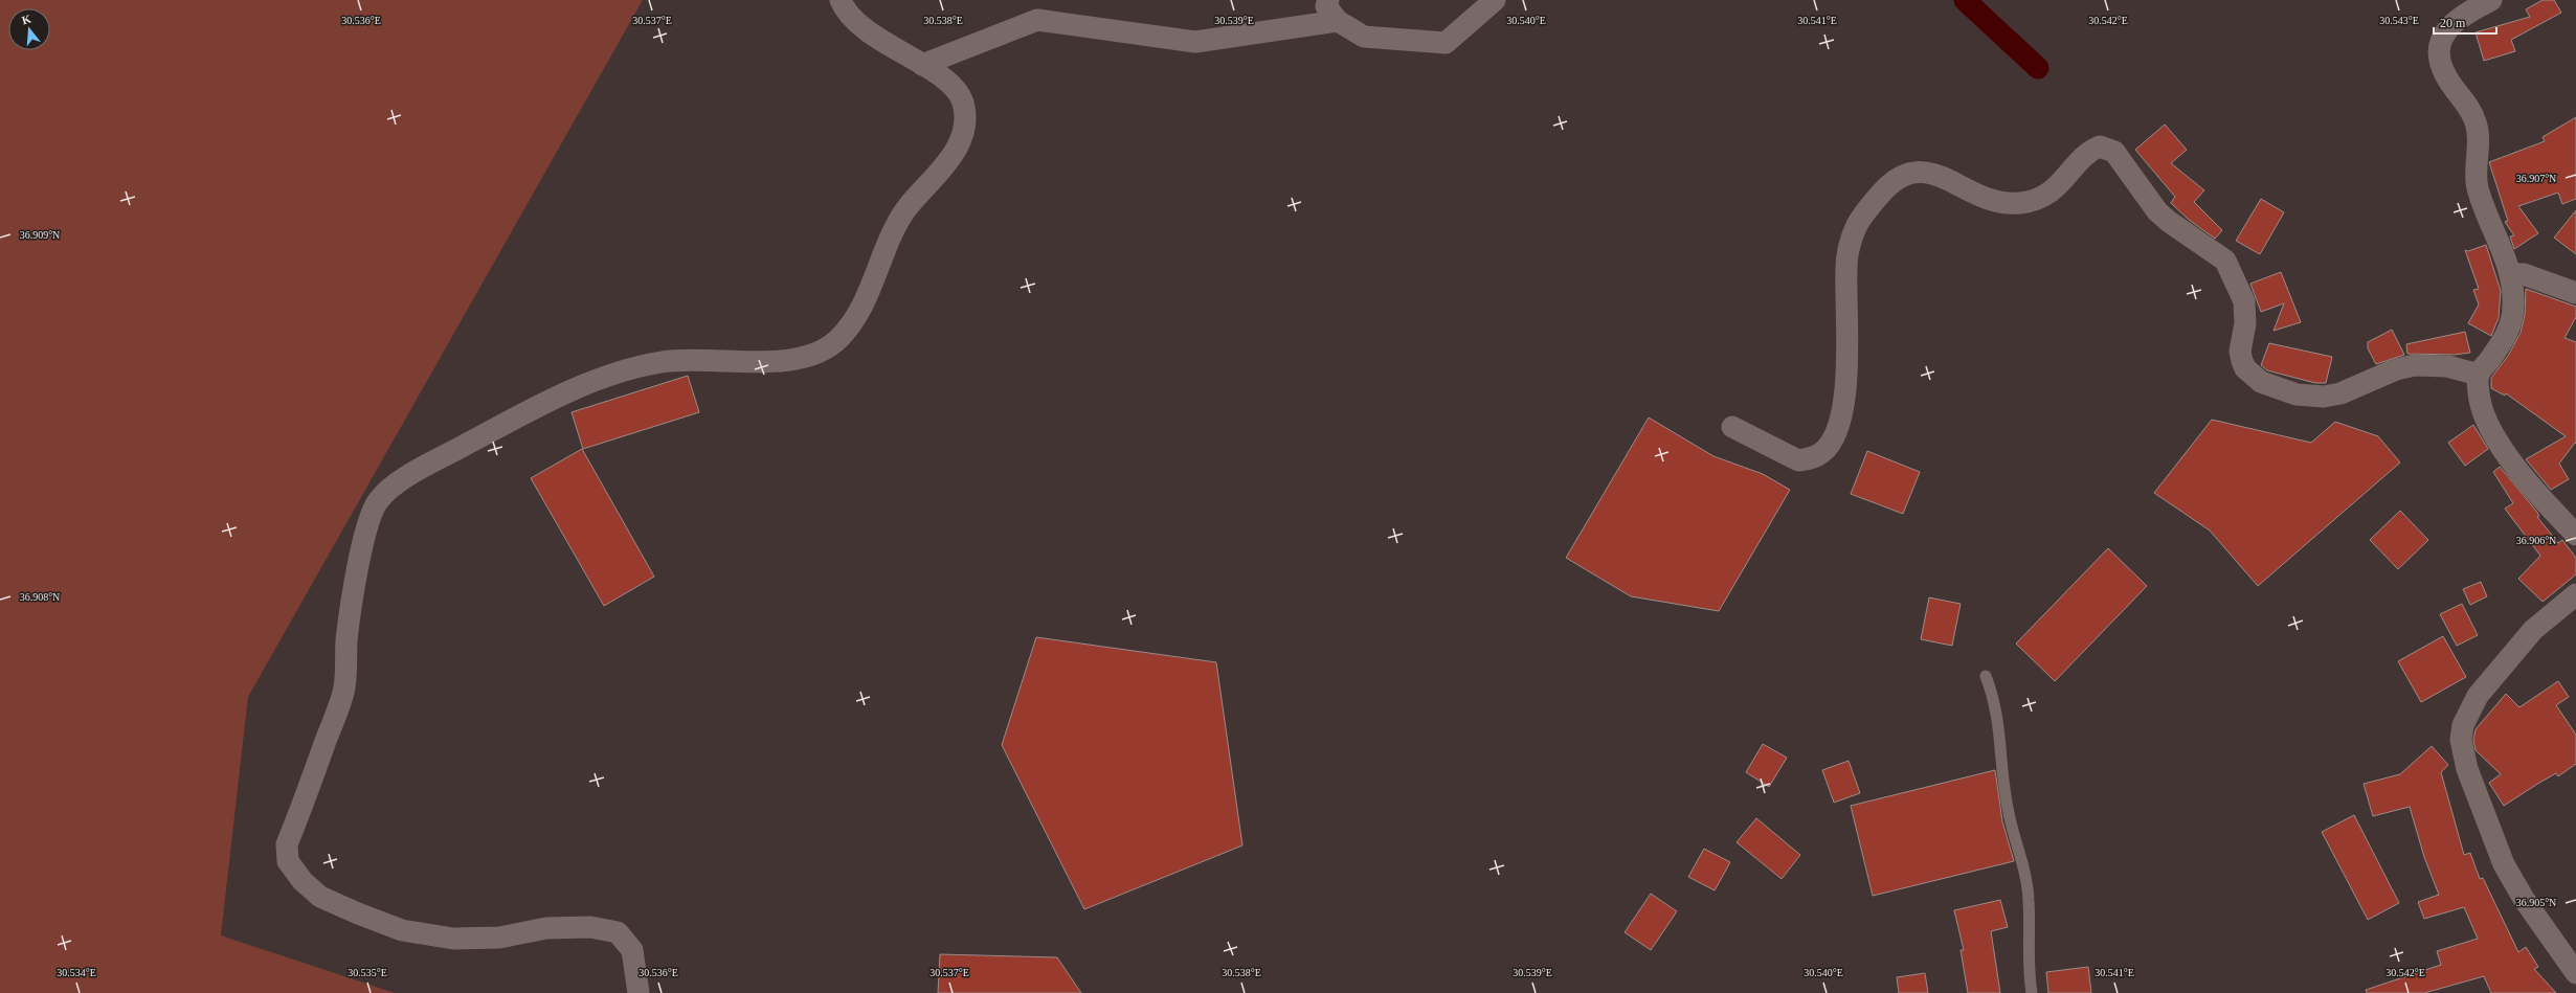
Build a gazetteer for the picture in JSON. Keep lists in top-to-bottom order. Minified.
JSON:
{"scale_bar":"20 m","north":"top","coordinates":["30.536°E","30.537°E","30.538°E","30.539°E","30.540°E","30.541°E","30.542°E","30.543°E","36.907°N","36.909°N","36.906°N","36.908°N","36.905°N","30.534°E","30.535°E"]}
